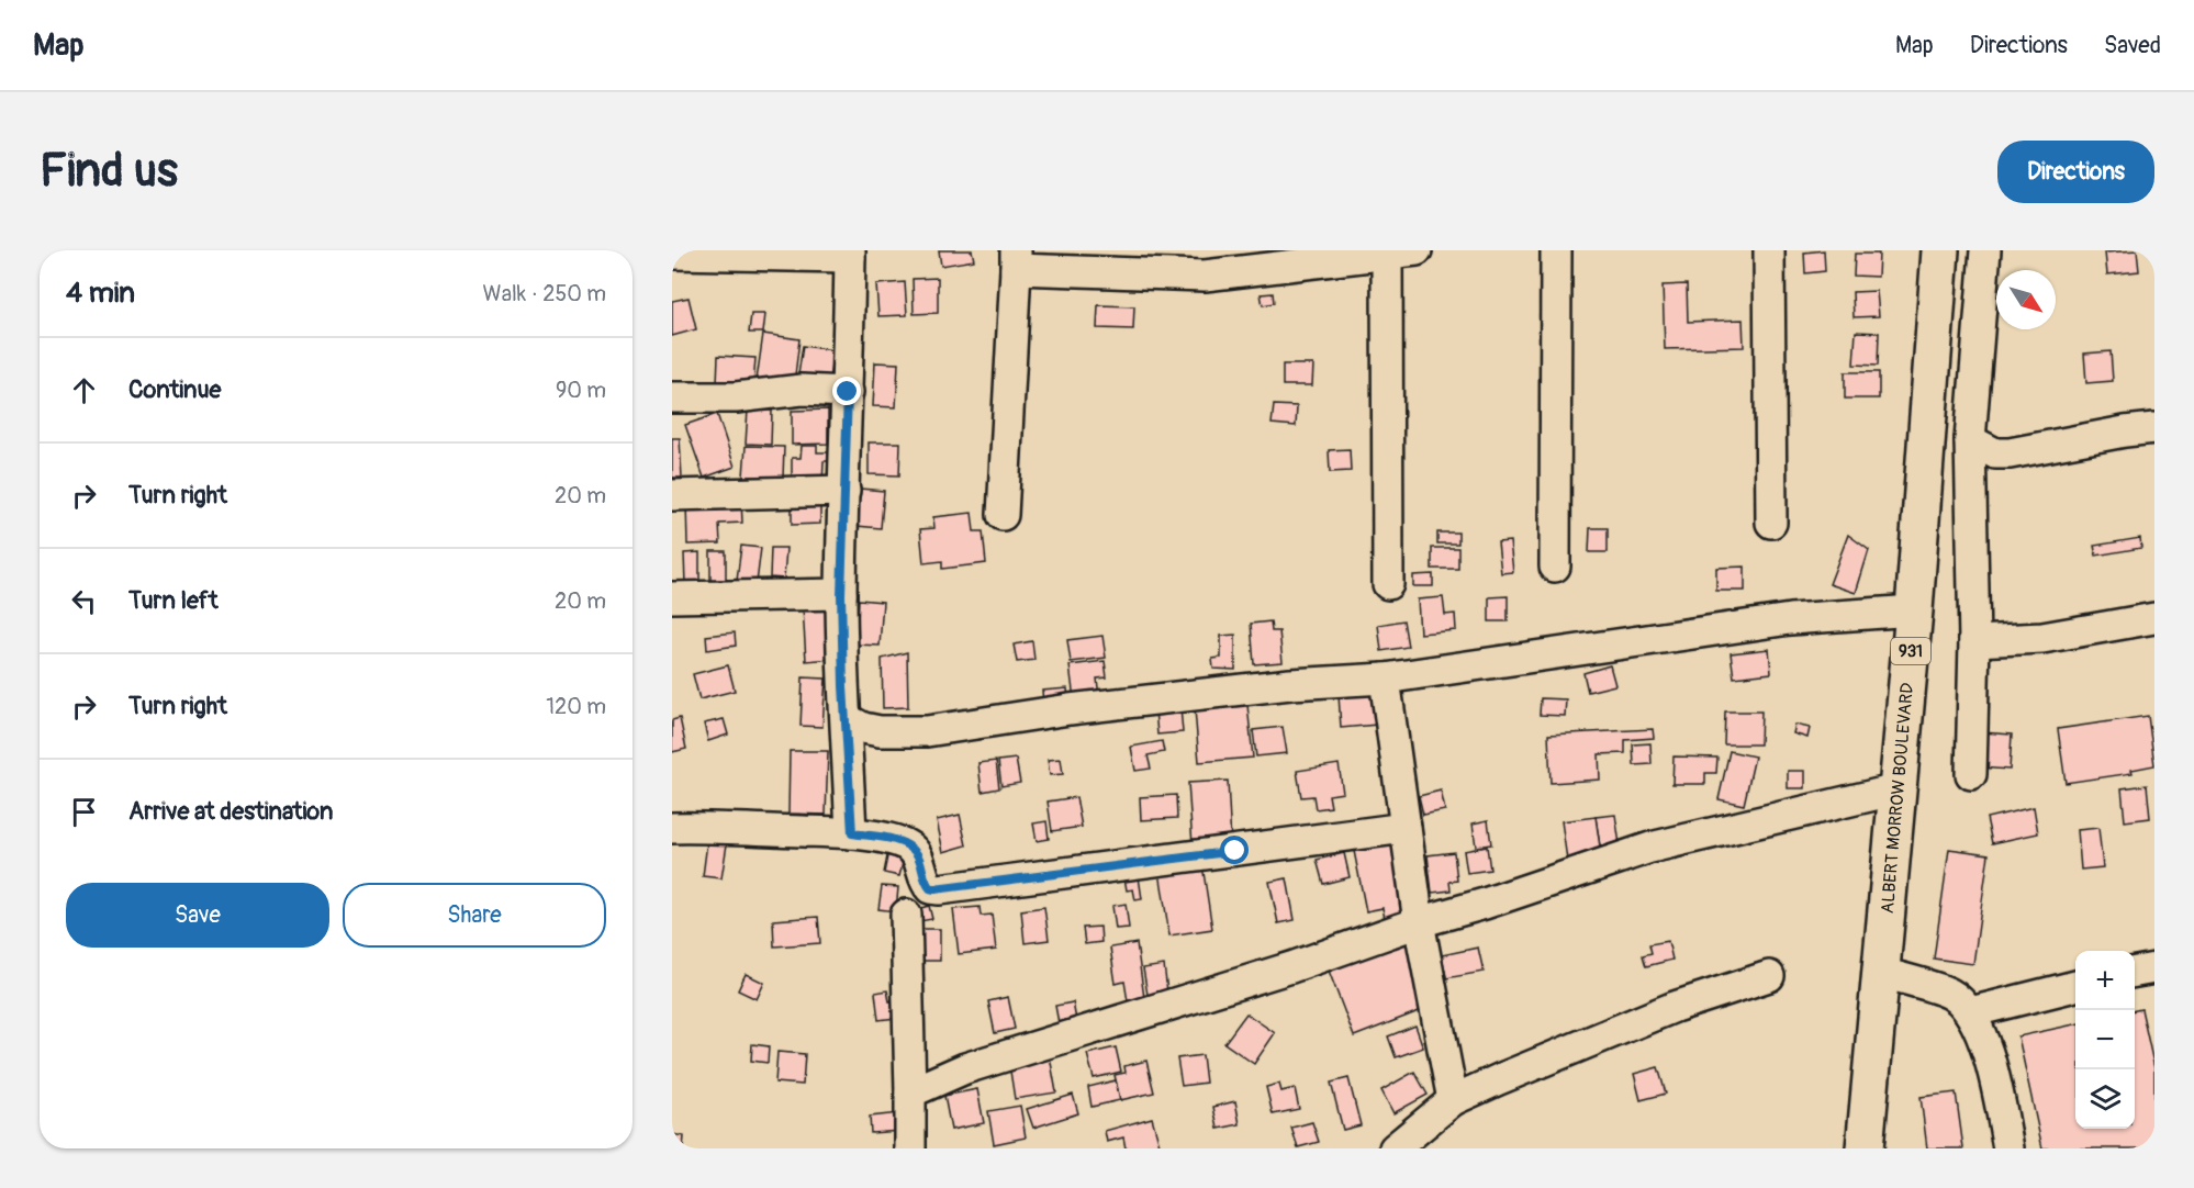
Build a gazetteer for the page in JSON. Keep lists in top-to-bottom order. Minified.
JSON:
{"streets":{"highway":["931","ALBERT MORROW BOULEVARD"]},"north":"bottom right","page":{"header":"Map","nav":["Map","Directions","Saved"],"buttons":["Directions",["Save","Share"]],"title":"Find us","heading":["4 min","Walk · 250 m"],"list":[["Continue","90 m"],["Turn right","20 m"],["Turn left","20 m"],["Turn right","120 m"],"Arrive at destination"],"map_buttons":["+","−"]}}
